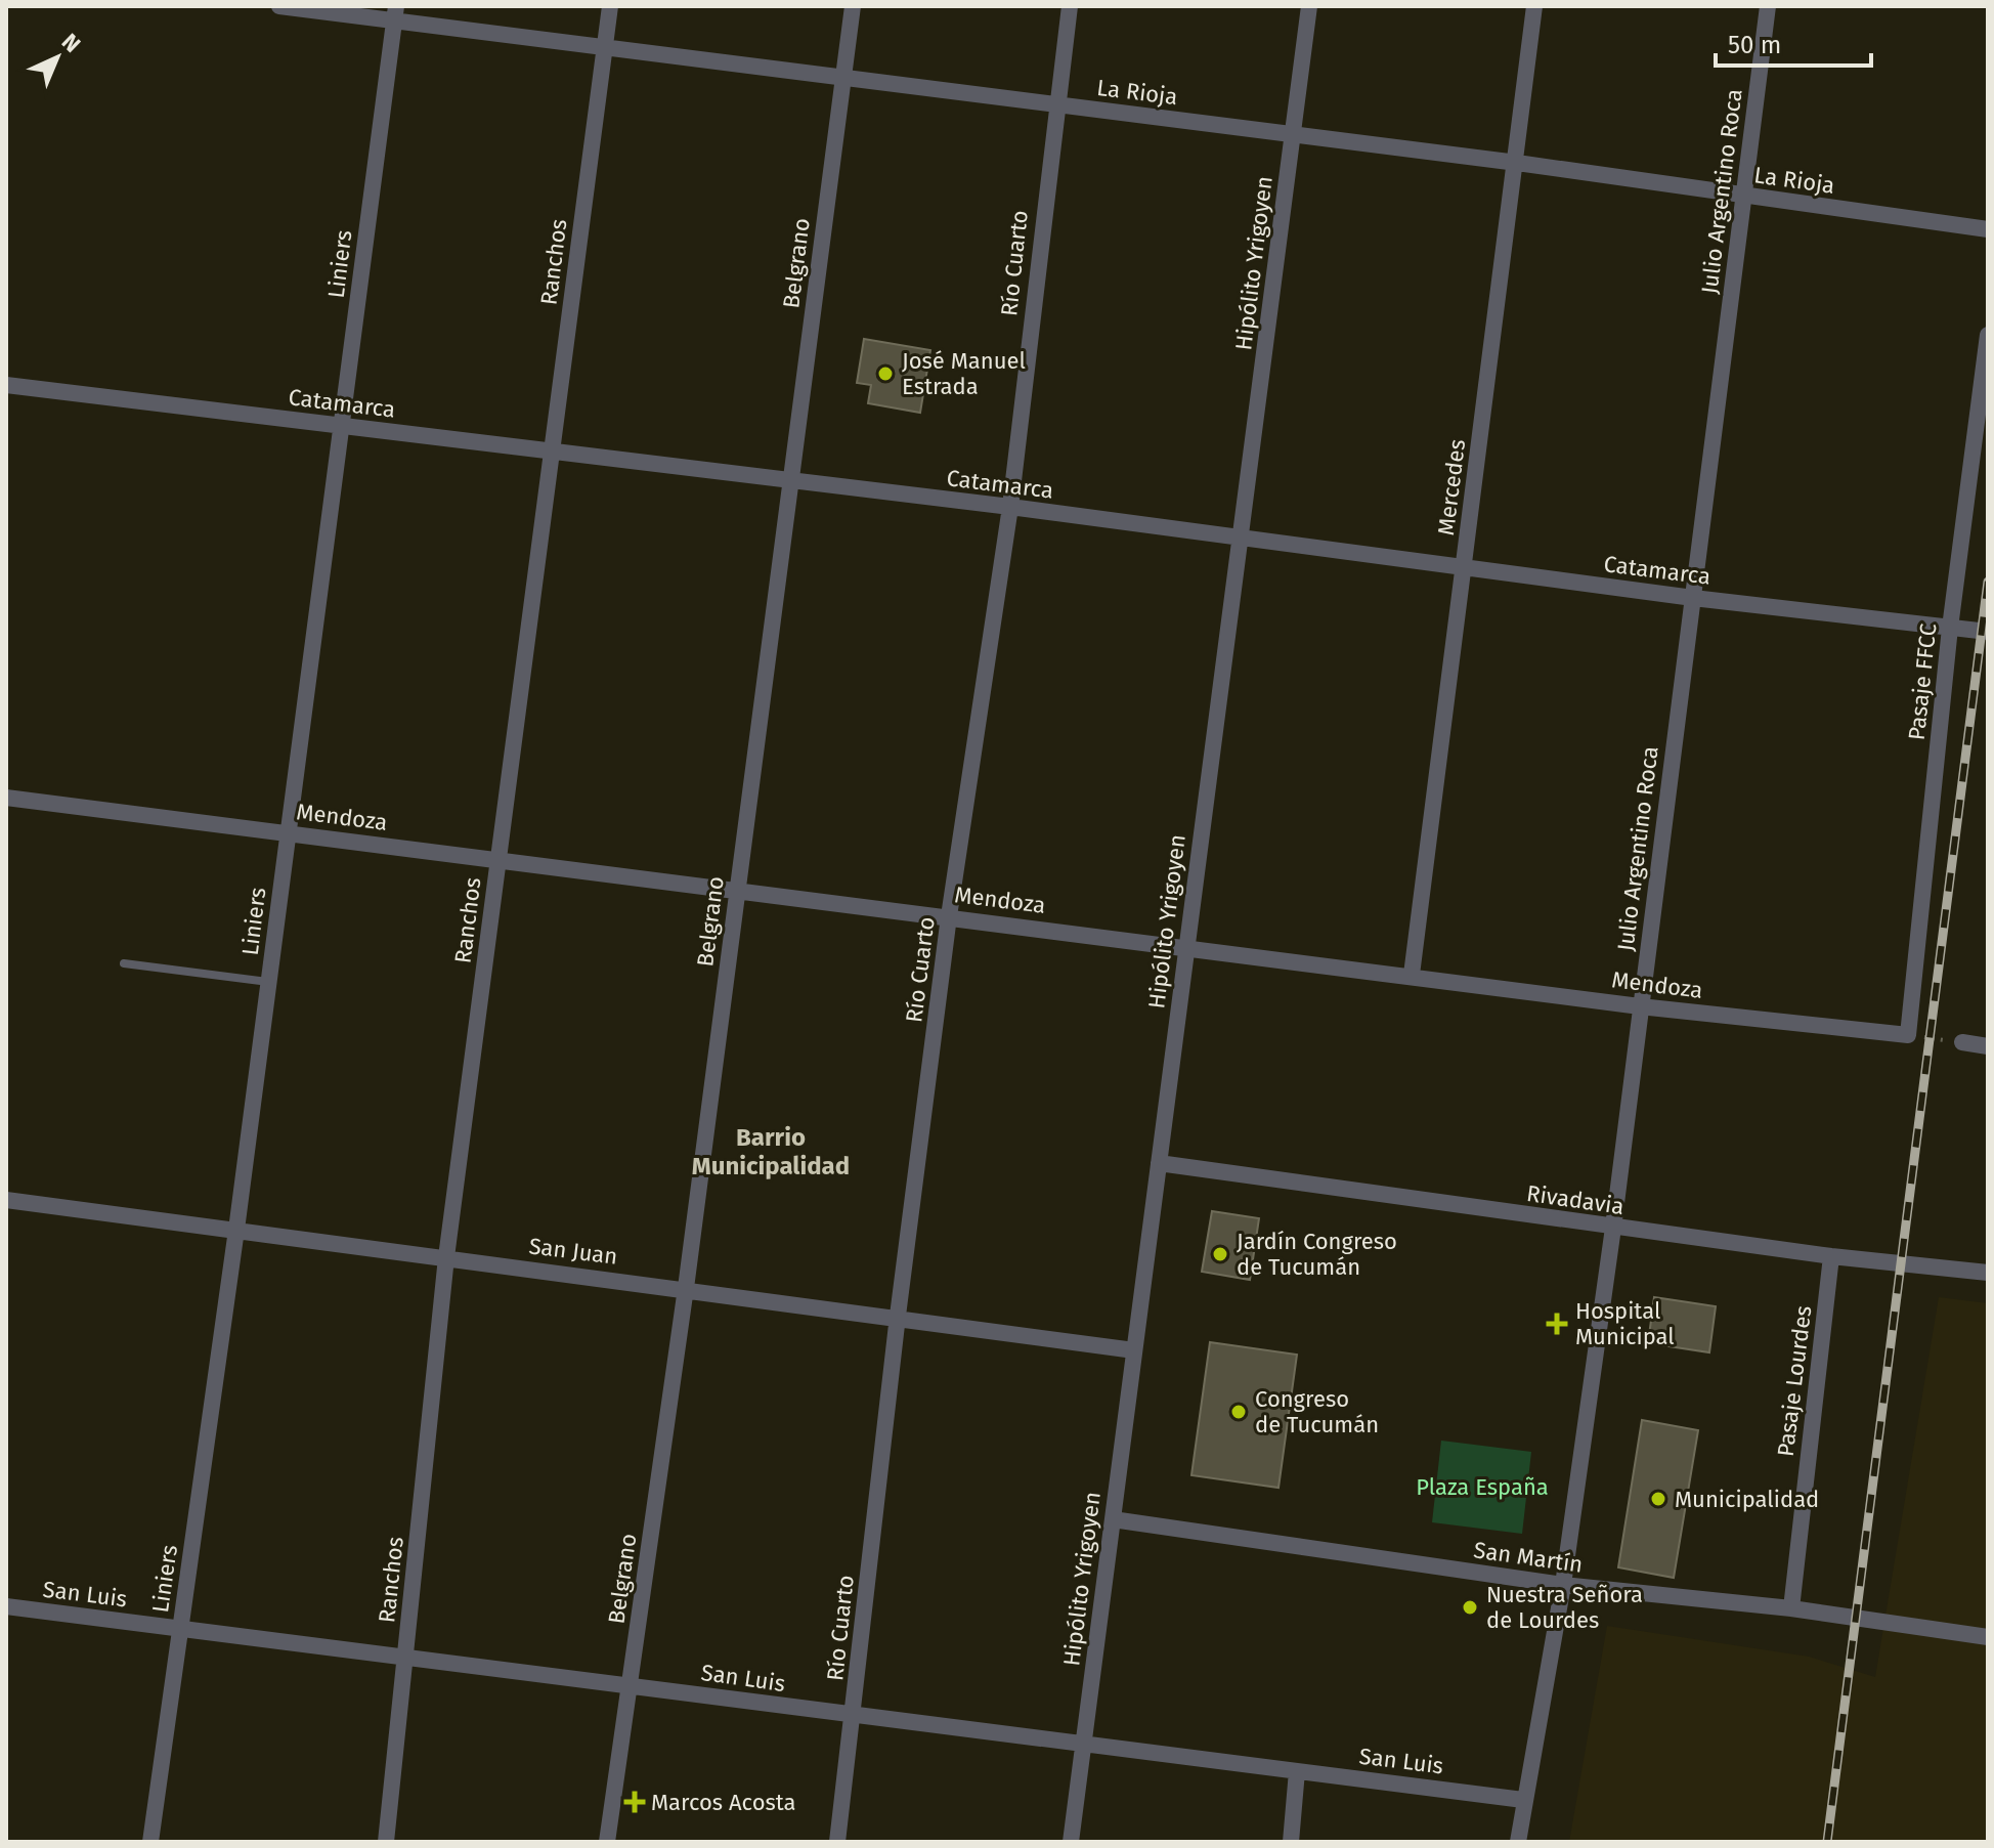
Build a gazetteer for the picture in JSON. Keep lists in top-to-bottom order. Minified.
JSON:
{"streets":{"street":["La Rioja","Julio Argentino Roca","Ranchos","Belgrano","Río Cuarto","Hipólito Yrigoyen","Liniers","Catamarca","Mercedes","Pasaje FFCC","Mendoza","Rivadavia","San Juan","Pasaje Lourdes","San Martín","San Luis"]},"crossings":[["La Rioja","Julio Argentino Roca"],["La Rioja","Ranchos"],["La Rioja","Belgrano"],["La Rioja","Río Cuarto"],["La Rioja","Hipólito Yrigoyen"],["La Rioja","Liniers"],["La Rioja","Mercedes"],["Julio Argentino Roca","Catamarca"],["Julio Argentino Roca","Mendoza"],["Julio Argentino Roca","Rivadavia"],["Julio Argentino Roca","San Martín"],["Julio Argentino Roca","San Luis"],["Ranchos","Catamarca"],["Ranchos","Mendoza"],["Ranchos","San Juan"],["Ranchos","San Luis"],["Belgrano","Catamarca"],["Belgrano","Mendoza"],["Belgrano","San Juan"],["Belgrano","San Luis"],["Río Cuarto","Catamarca"],["Río Cuarto","Mendoza"],["Río Cuarto","San Juan"],["Río Cuarto","San Luis"],["Hipólito Yrigoyen","Catamarca"],["Hipólito Yrigoyen","Mendoza"],["Hipólito Yrigoyen","Rivadavia"],["Hipólito Yrigoyen","San Juan"],["Hipólito Yrigoyen","San Martín"],["Hipólito Yrigoyen","San Luis"],["Liniers","Catamarca"],["Liniers","Mendoza"],["Liniers","San Juan"],["Liniers","San Luis"],["Catamarca","Mercedes"],["Catamarca","Pasaje FFCC"],["Mercedes","Mendoza"],["Pasaje FFCC","Mendoza"],["Rivadavia","Pasaje Lourdes"],["Pasaje Lourdes","San Martín"]],"districts":["Barrio Municipalidad"],"parks":["Plaza España"],"places":{"other":["José Manuel Estrada","Jardín Congreso de Tucumán","Congreso de Tucumán","Municipalidad","Nuestra Señora de Lourdes"],"health":["Hospital Municipal","Marcos Acosta"]},"scale_bar":"50 m","north":"top right"}
